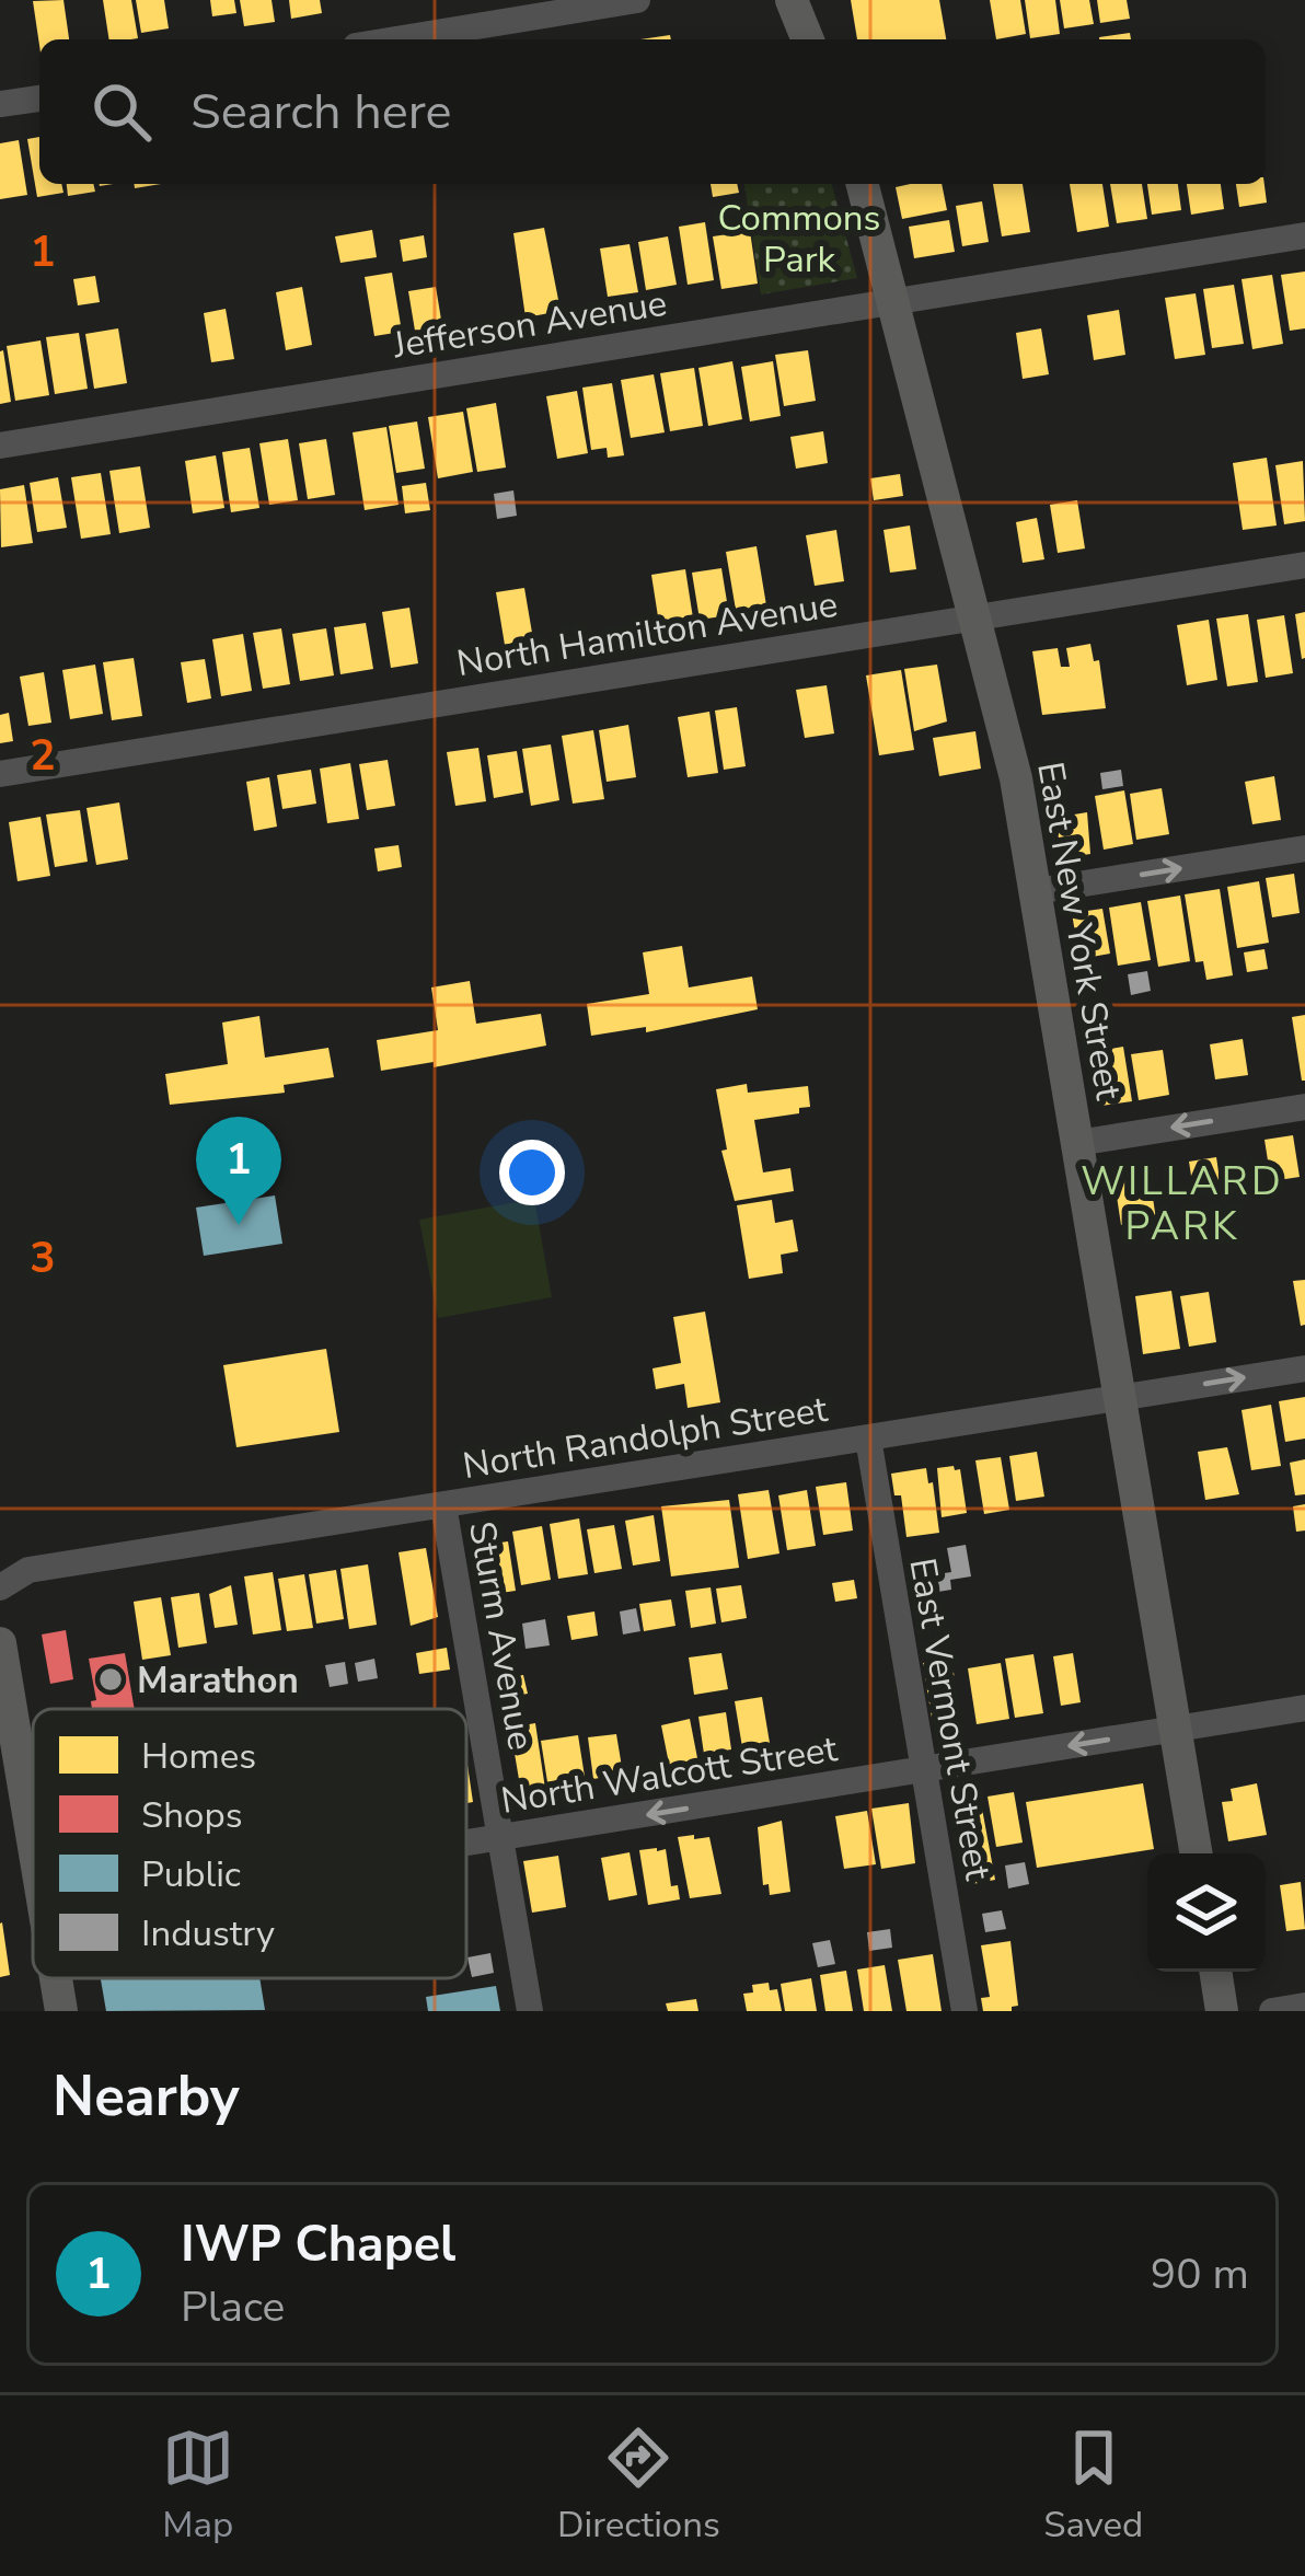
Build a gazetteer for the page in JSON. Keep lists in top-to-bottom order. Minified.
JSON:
{"streets":{"main road":["East New York Street"],"street":["Jefferson Avenue","North Hamilton Avenue","North Randolph Street","Sturm Avenue","East Vermont Street","North Walcott Street"]},"crossings":[["Jefferson Avenue","East New York Street"],["North Hamilton Avenue","East New York Street"],["East New York Street","North Randolph Street"],["East New York Street","North Walcott Street"],["North Randolph Street","Sturm Avenue"],["North Randolph Street","East Vermont Street"],["Sturm Avenue","North Walcott Street"],["East Vermont Street","North Walcott Street"]],"one_way":["North Walcott Street"],"districts":["WILLARD PARK"],"parks":["Commons Park"],"places":["Marathon"],"legend":["Homes","Shops","Public","Industry"],"page":{"search":"Search here","pins":"1","heading":"Nearby","list":[{"mark":"1","name":"IWP Chapel","note":"Place","value":"90 m"}],"nav":["Map","Directions","Saved"]},"grid":{"rows":["1","2","3"]}}
